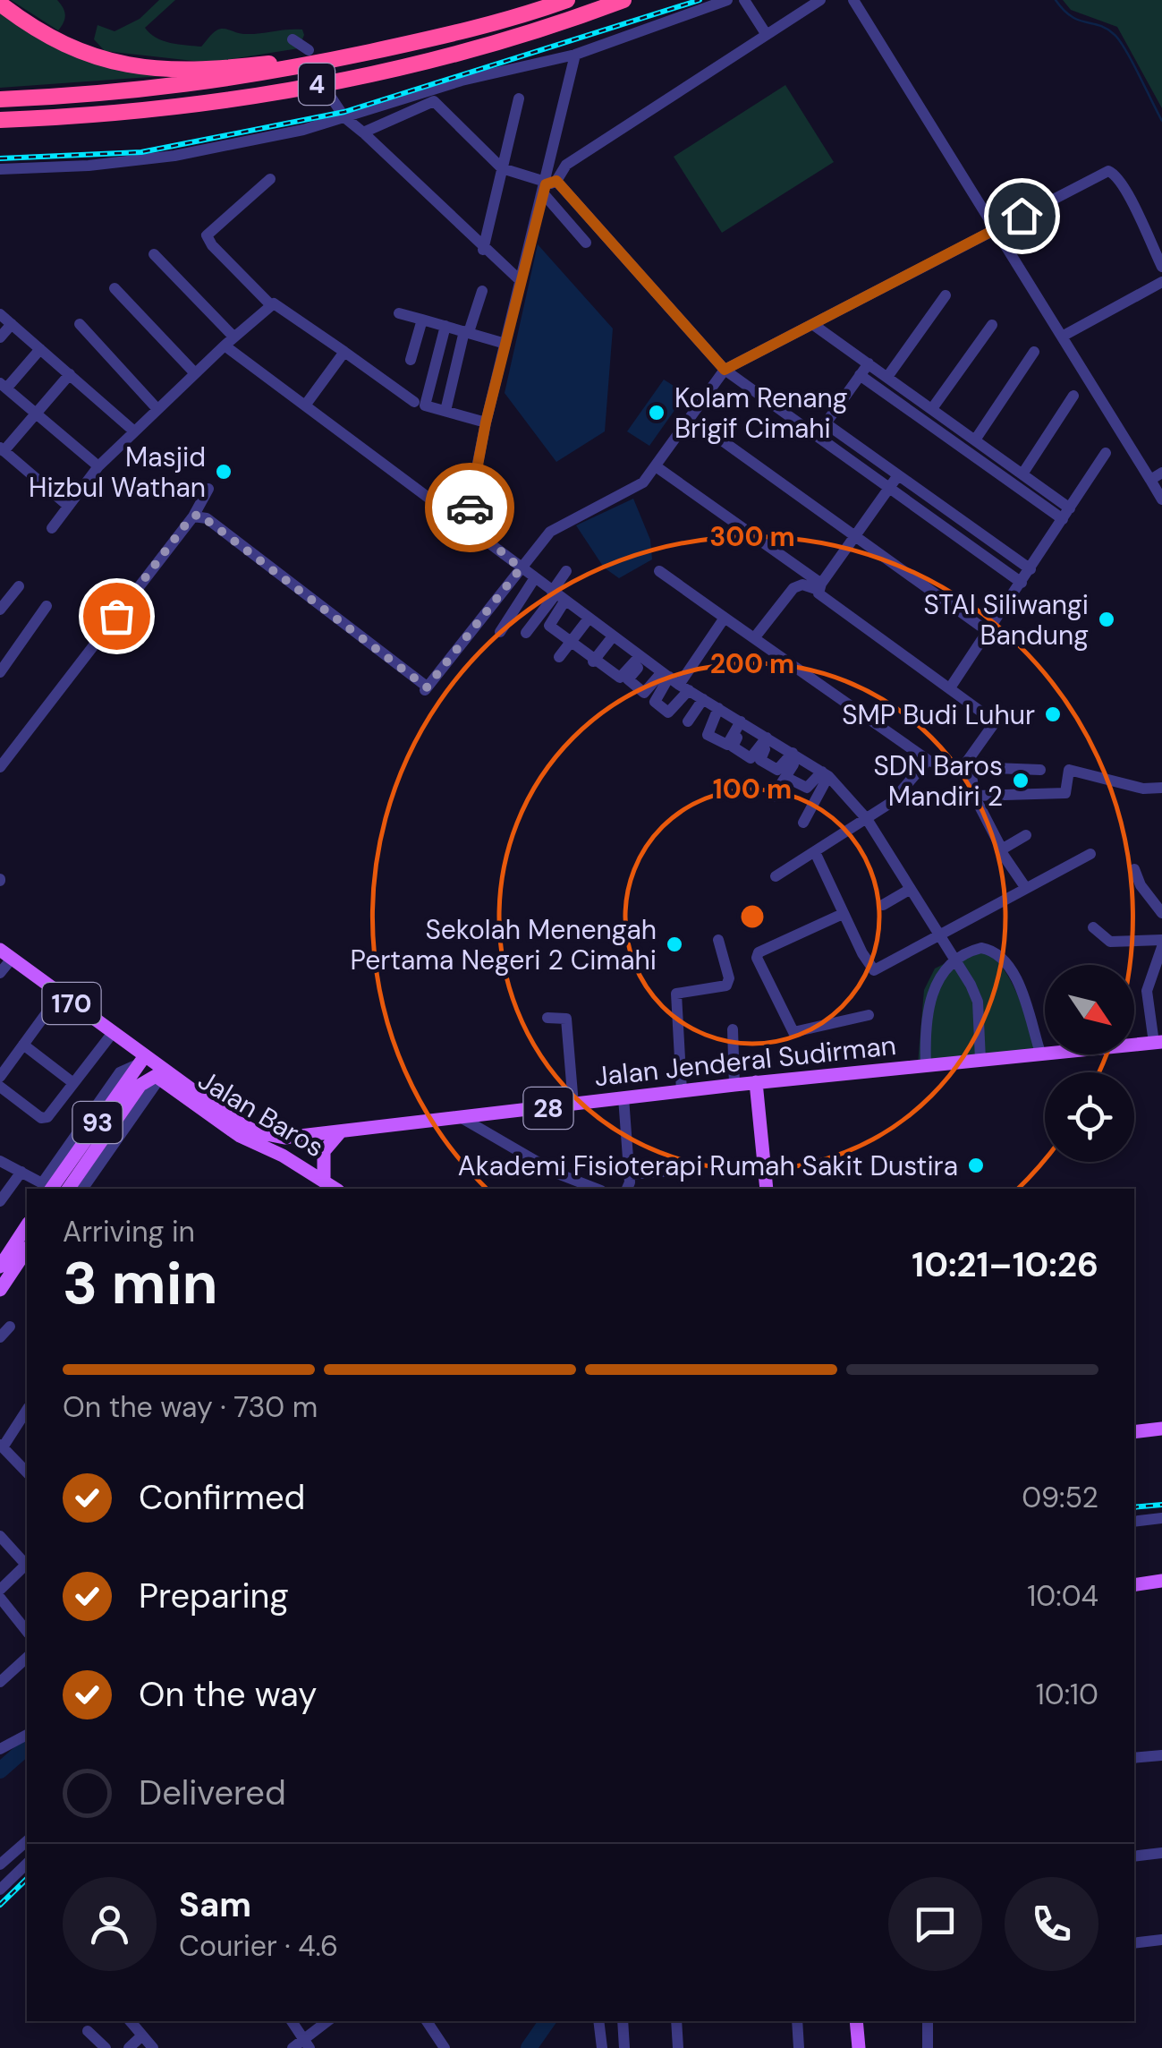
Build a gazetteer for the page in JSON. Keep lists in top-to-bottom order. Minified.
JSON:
{"streets":{"highway":["4"],"main road":["170","Jalan Jenderal Sudirman","28","Jalan Baros","93"]},"crossings":[["170","Jalan Jenderal Sudirman"],["170","93"],["Jalan Jenderal Sudirman","93"],["Jalan Baros","93"]],"places":["Kolam Renang Brigif Cimahi","Masjid Hizbul Wathan","STAI Siliwangi Bandung","SMP Budi Luhur","SDN Baros Mandiri 2","Sekolah Menengah Pertama Negeri 2 Cimahi","Akademi Fisioterapi Rumah Sakit Dustira"],"north":"bottom right","page":{"heading":["3 min","Arriving in","10:21–10:26"],"panel":["Sam","Courier · 4.6"],"bar":"On the way · 730 m","list":[["Confirmed","09:52"],["Preparing","10:04"],["On the way","10:10"],"Delivered"]},"rings":["300 m","200 m","100 m"]}
